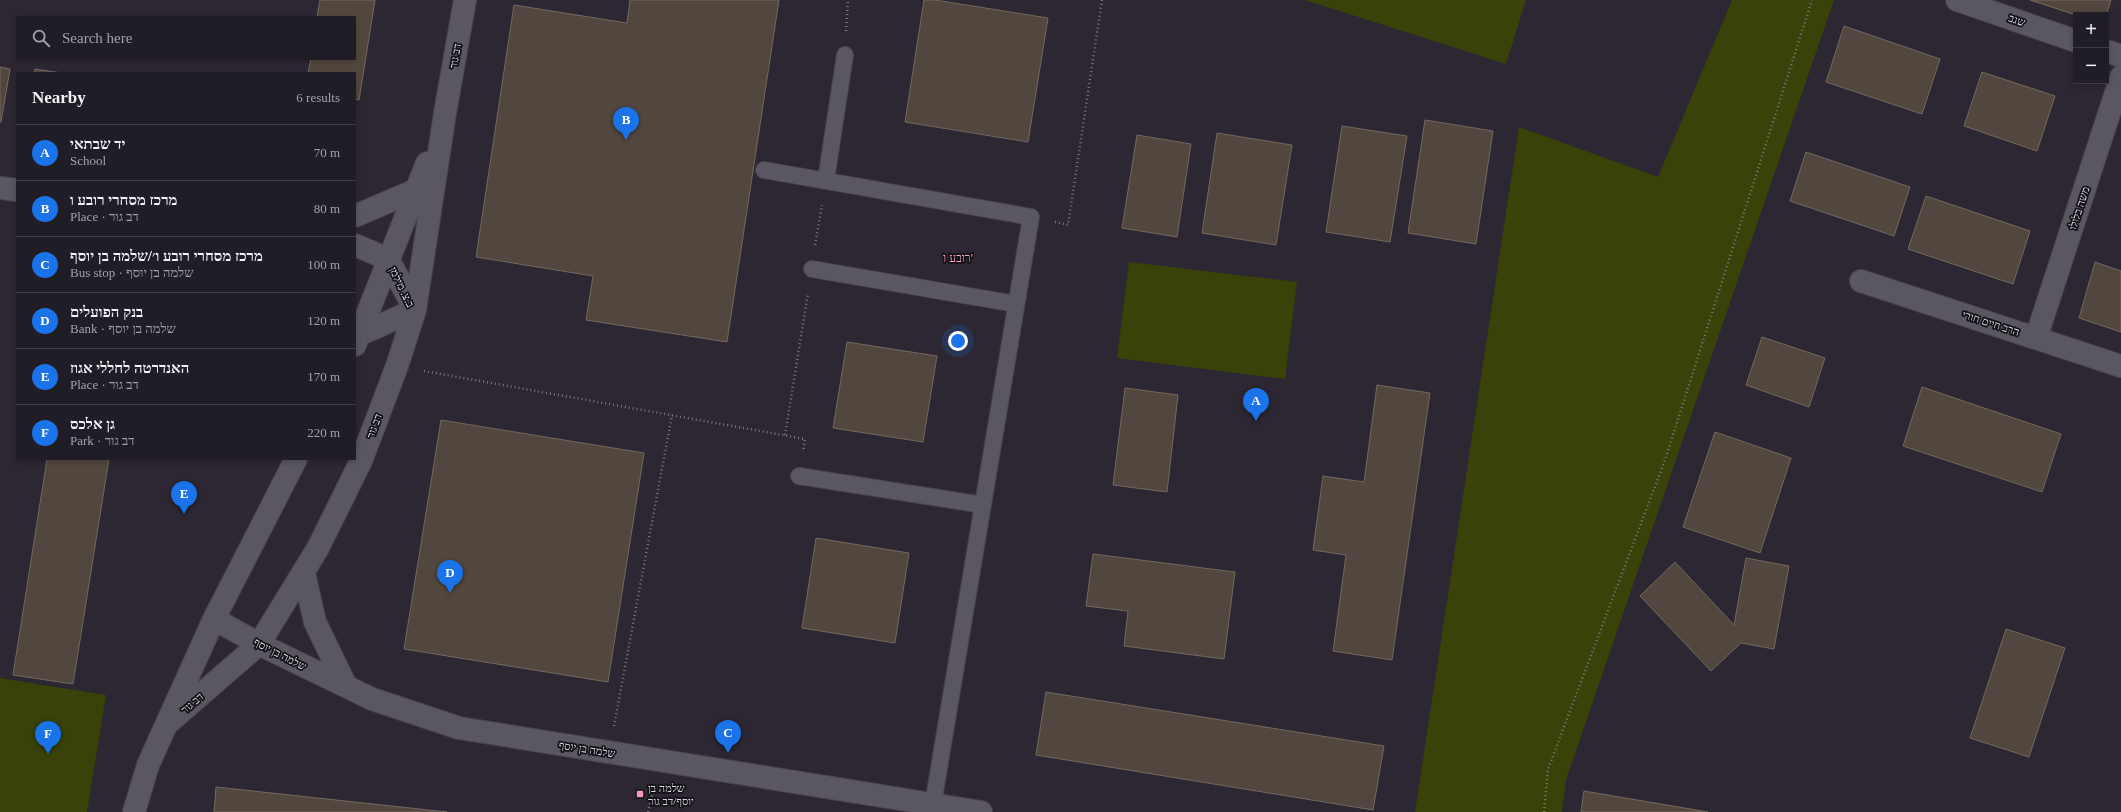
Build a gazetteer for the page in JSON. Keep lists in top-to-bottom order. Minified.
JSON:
{"streets":{"street":["שגב","דב גור","משה בלולו","ב.צ. מילמן","הרב חיים חורי","שלמה בן יוסף"]},"crossings":[["דב גור","ב.צ. מילמן"],["דב גור","שלמה בן יוסף"],["משה בלולו","הרב חיים חורי"]],"districts":["רובע ו'"],"places":{"transit":["שלמה בן יוסף/דב גור"]},"page":{"map_buttons":["+","−"],"search":"Search here","heading":["Nearby","6 results"],"pins":["B","A","E","D","C","F"],"list":[{"mark":"A","name":"יד שבתאי","note":"School","value":"70 m"},{"mark":"B","name":"מרכז מסחרי רובע ו","note":"Place · דב גור","value":"80 m"},{"mark":"C","name":"מרכז מסחרי רובע ו׳/שלמה בן יוסף","note":"Bus stop · שלמה בן יוסף","value":"100 m"},{"mark":"D","name":"בנק הפועלים","note":"Bank · שלמה בן יוסף","value":"120 m"},{"mark":"E","name":"האנדרטה לחללי אגוז","note":"Place · דב גור","value":"170 m"},{"mark":"F","name":"גן אלכס","note":"Park · דב גור","value":"220 m"}]}}
